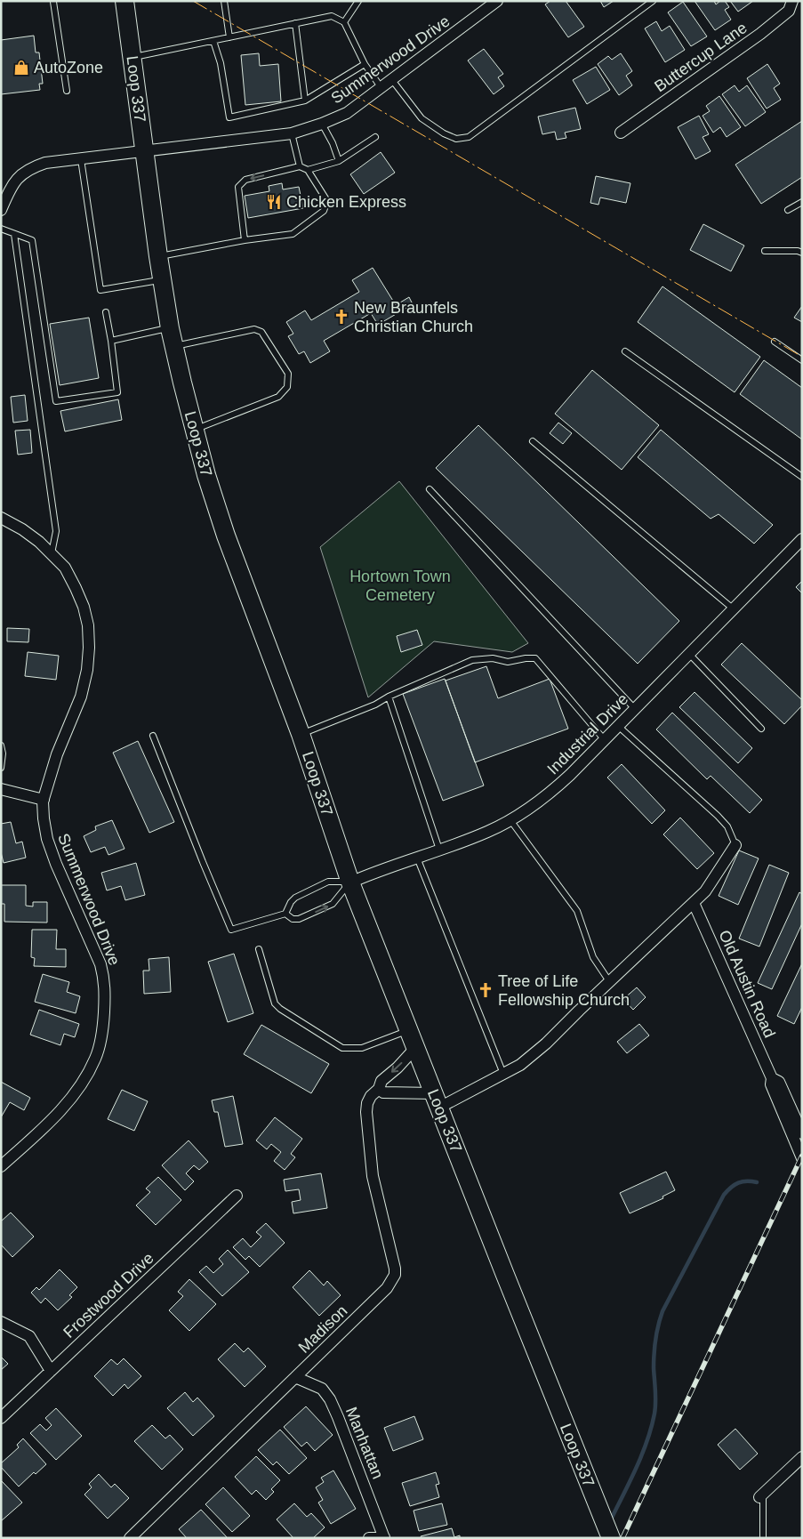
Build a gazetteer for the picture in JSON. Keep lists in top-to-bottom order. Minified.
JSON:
{"streets":{"main road":["Loop 337"],"street":["Buttercup Lane","Summerwood Drive","Industrial Drive","Old Austin Road","Frostwood Drive","Madison","Manhattan"]},"crossings":[["Summerwood Drive","Loop 337"],["Loop 337","Industrial Drive"],["Loop 337","Madison"],["Madison","Manhattan"]],"parks":["Hortown Town Cemetery"],"places":{"shop":["AutoZone"],"restaurant":["Chicken Express"],"church":["New Braunfels Christian Church","Tree of Life Fellowship Church"]}}
